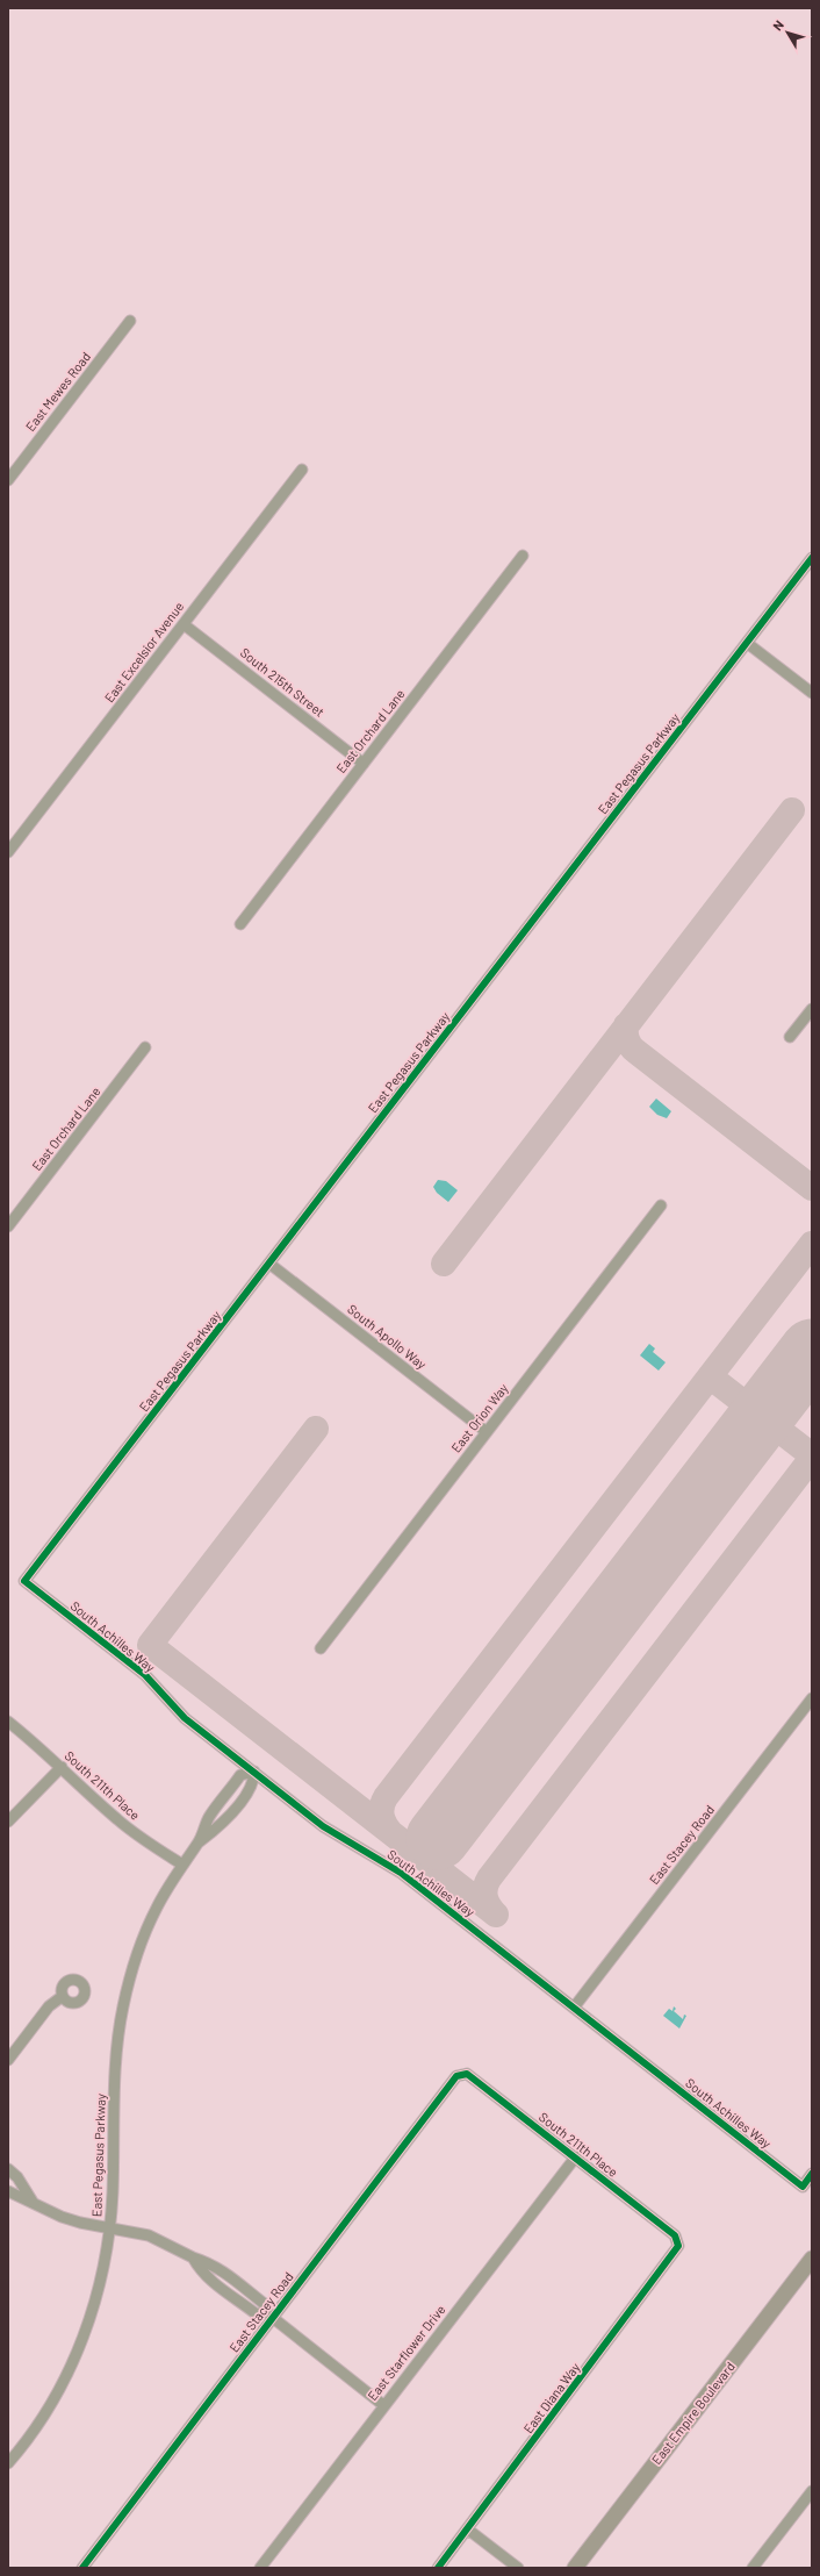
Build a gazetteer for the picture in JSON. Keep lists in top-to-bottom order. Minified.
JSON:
{"streets":{"street":["East Mewes Road","East Excelsior Avenue","South 215th Street","East Orchard Lane","East Pegasus Parkway","South Apollo Way","East Orion Way","South Achilles Way","South 211th Place","East Stacey Road","East Starflower Drive","East Diana Way","East Empire Boulevard"]},"crossings":[["East Excelsior Avenue","South 215th Street"],["South 215th Street","East Orchard Lane"],["East Pegasus Parkway","South Apollo Way"],["East Pegasus Parkway","South Achilles Way"],["East Pegasus Parkway","South 211th Place"],["South Apollo Way","East Orion Way"],["South Achilles Way","East Stacey Road"],["South 211th Place","East Stacey Road"],["South 211th Place","East Starflower Drive"],["South 211th Place","East Diana Way"]],"north":"top left"}
